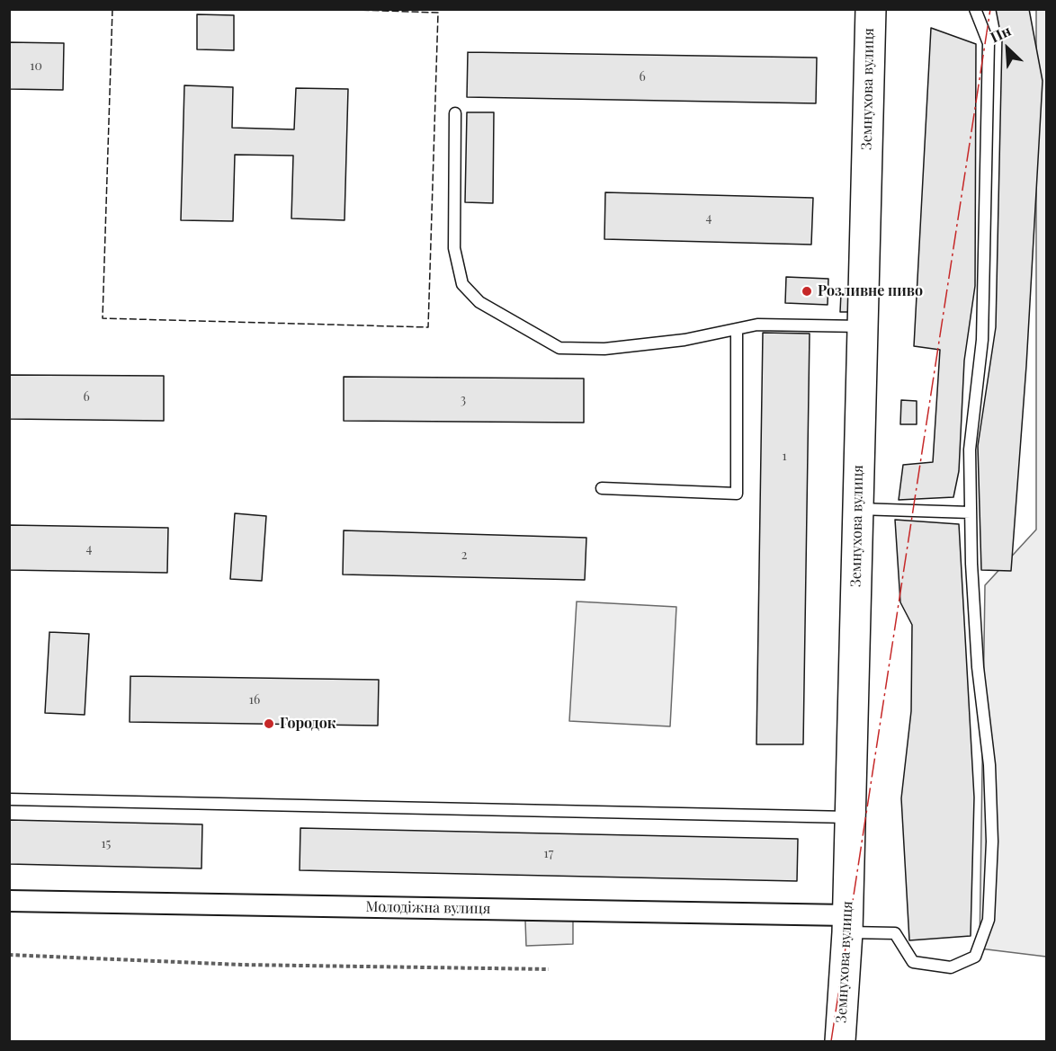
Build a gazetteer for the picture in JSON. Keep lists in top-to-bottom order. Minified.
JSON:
{"streets":{"street":["Земнухова вулиця","Молодіжна вулиця"]},"crossings":[["Земнухова вулиця","Молодіжна вулиця"]],"places":["Розливне пиво","Городок"],"house_numbers":["10","6","4","6","3","1","4","2","16","15","17"],"north":"top left"}
